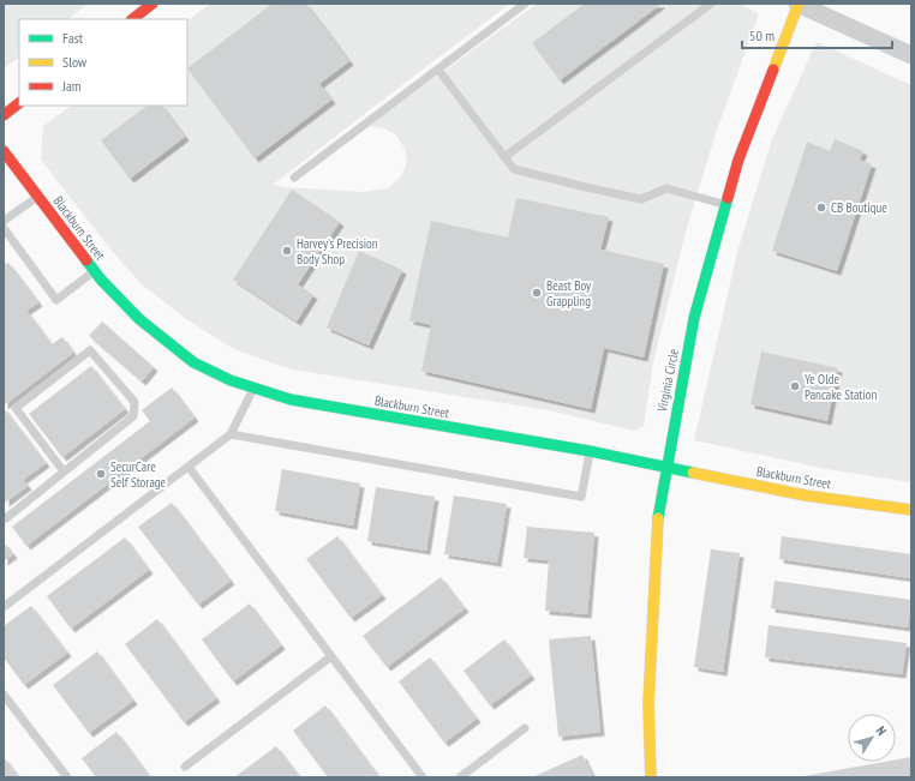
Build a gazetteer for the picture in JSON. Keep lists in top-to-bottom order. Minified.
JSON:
{"streets":{"street":["Blackburn Street","Virginia Circle"]},"crossings":[["Blackburn Street","Virginia Circle"]],"places":["CB Boutique","Harvey's Precision Body Shop","Beast Boy Grappling","Ye Olde Pancake Station","SecurCare Self Storage"],"legend":["Fast","Slow","Jam"],"scale_bar":"50 m","north":"top right"}
